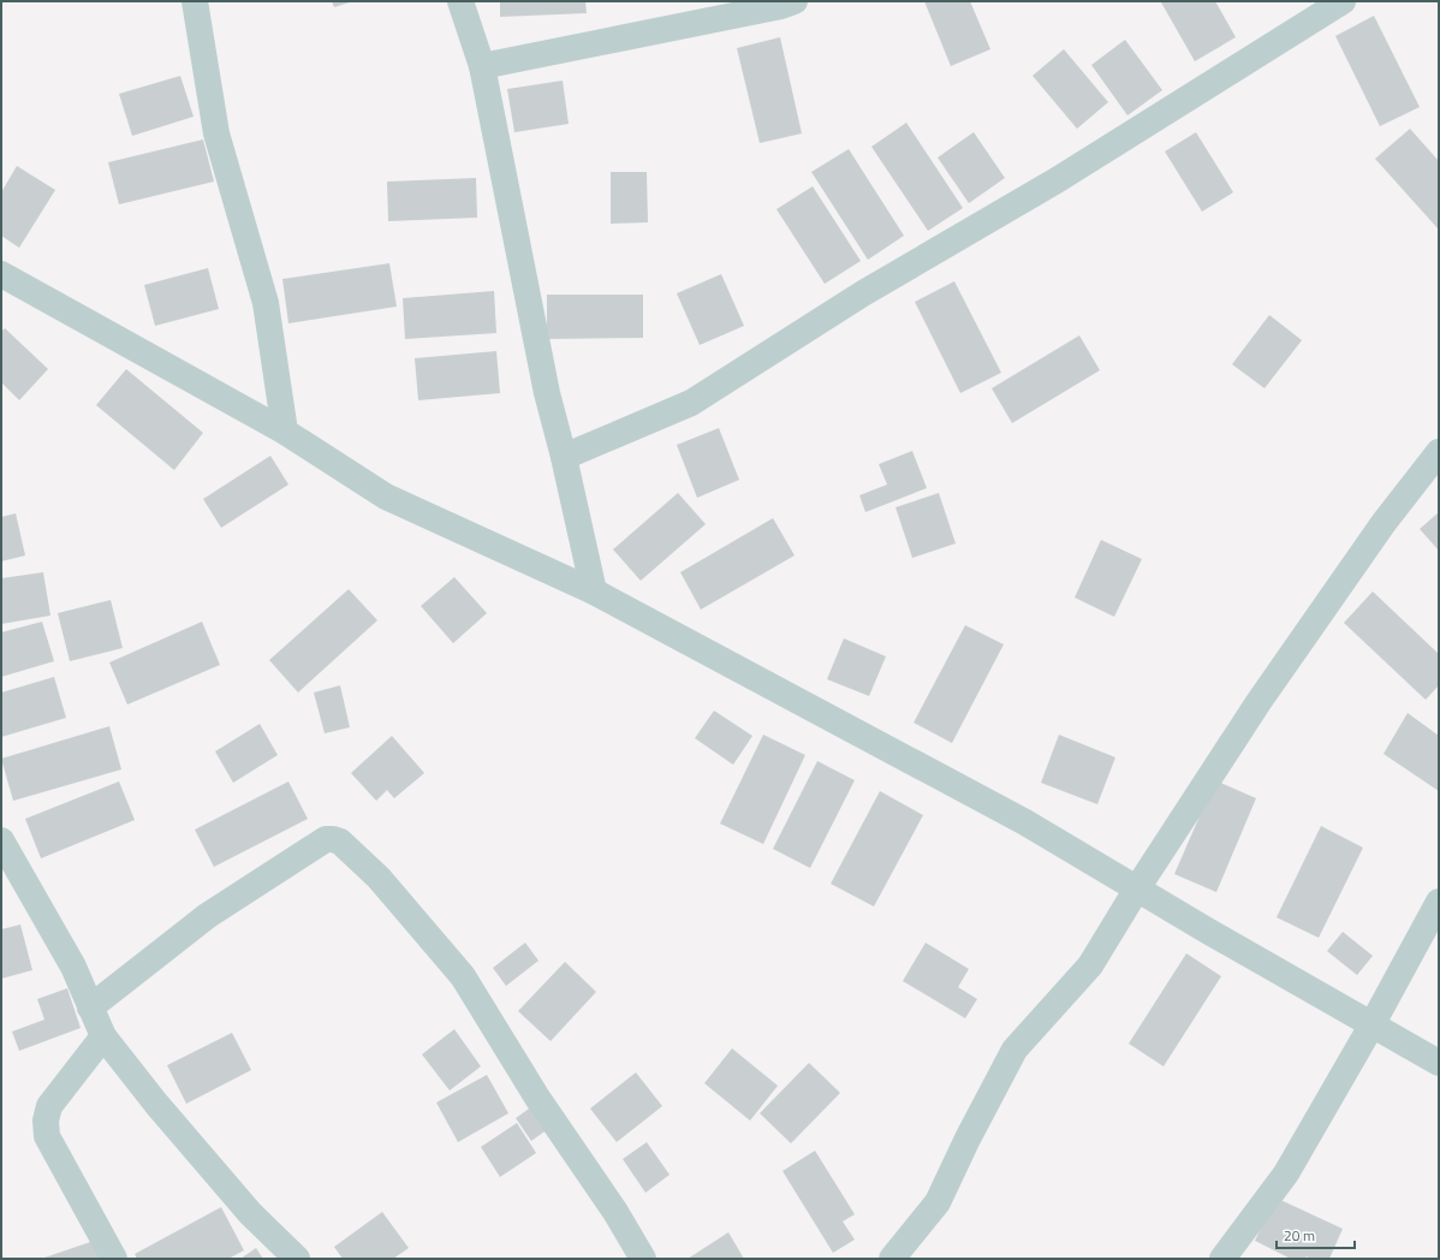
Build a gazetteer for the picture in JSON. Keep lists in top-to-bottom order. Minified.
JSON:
{"scale_bar":"20 m"}
